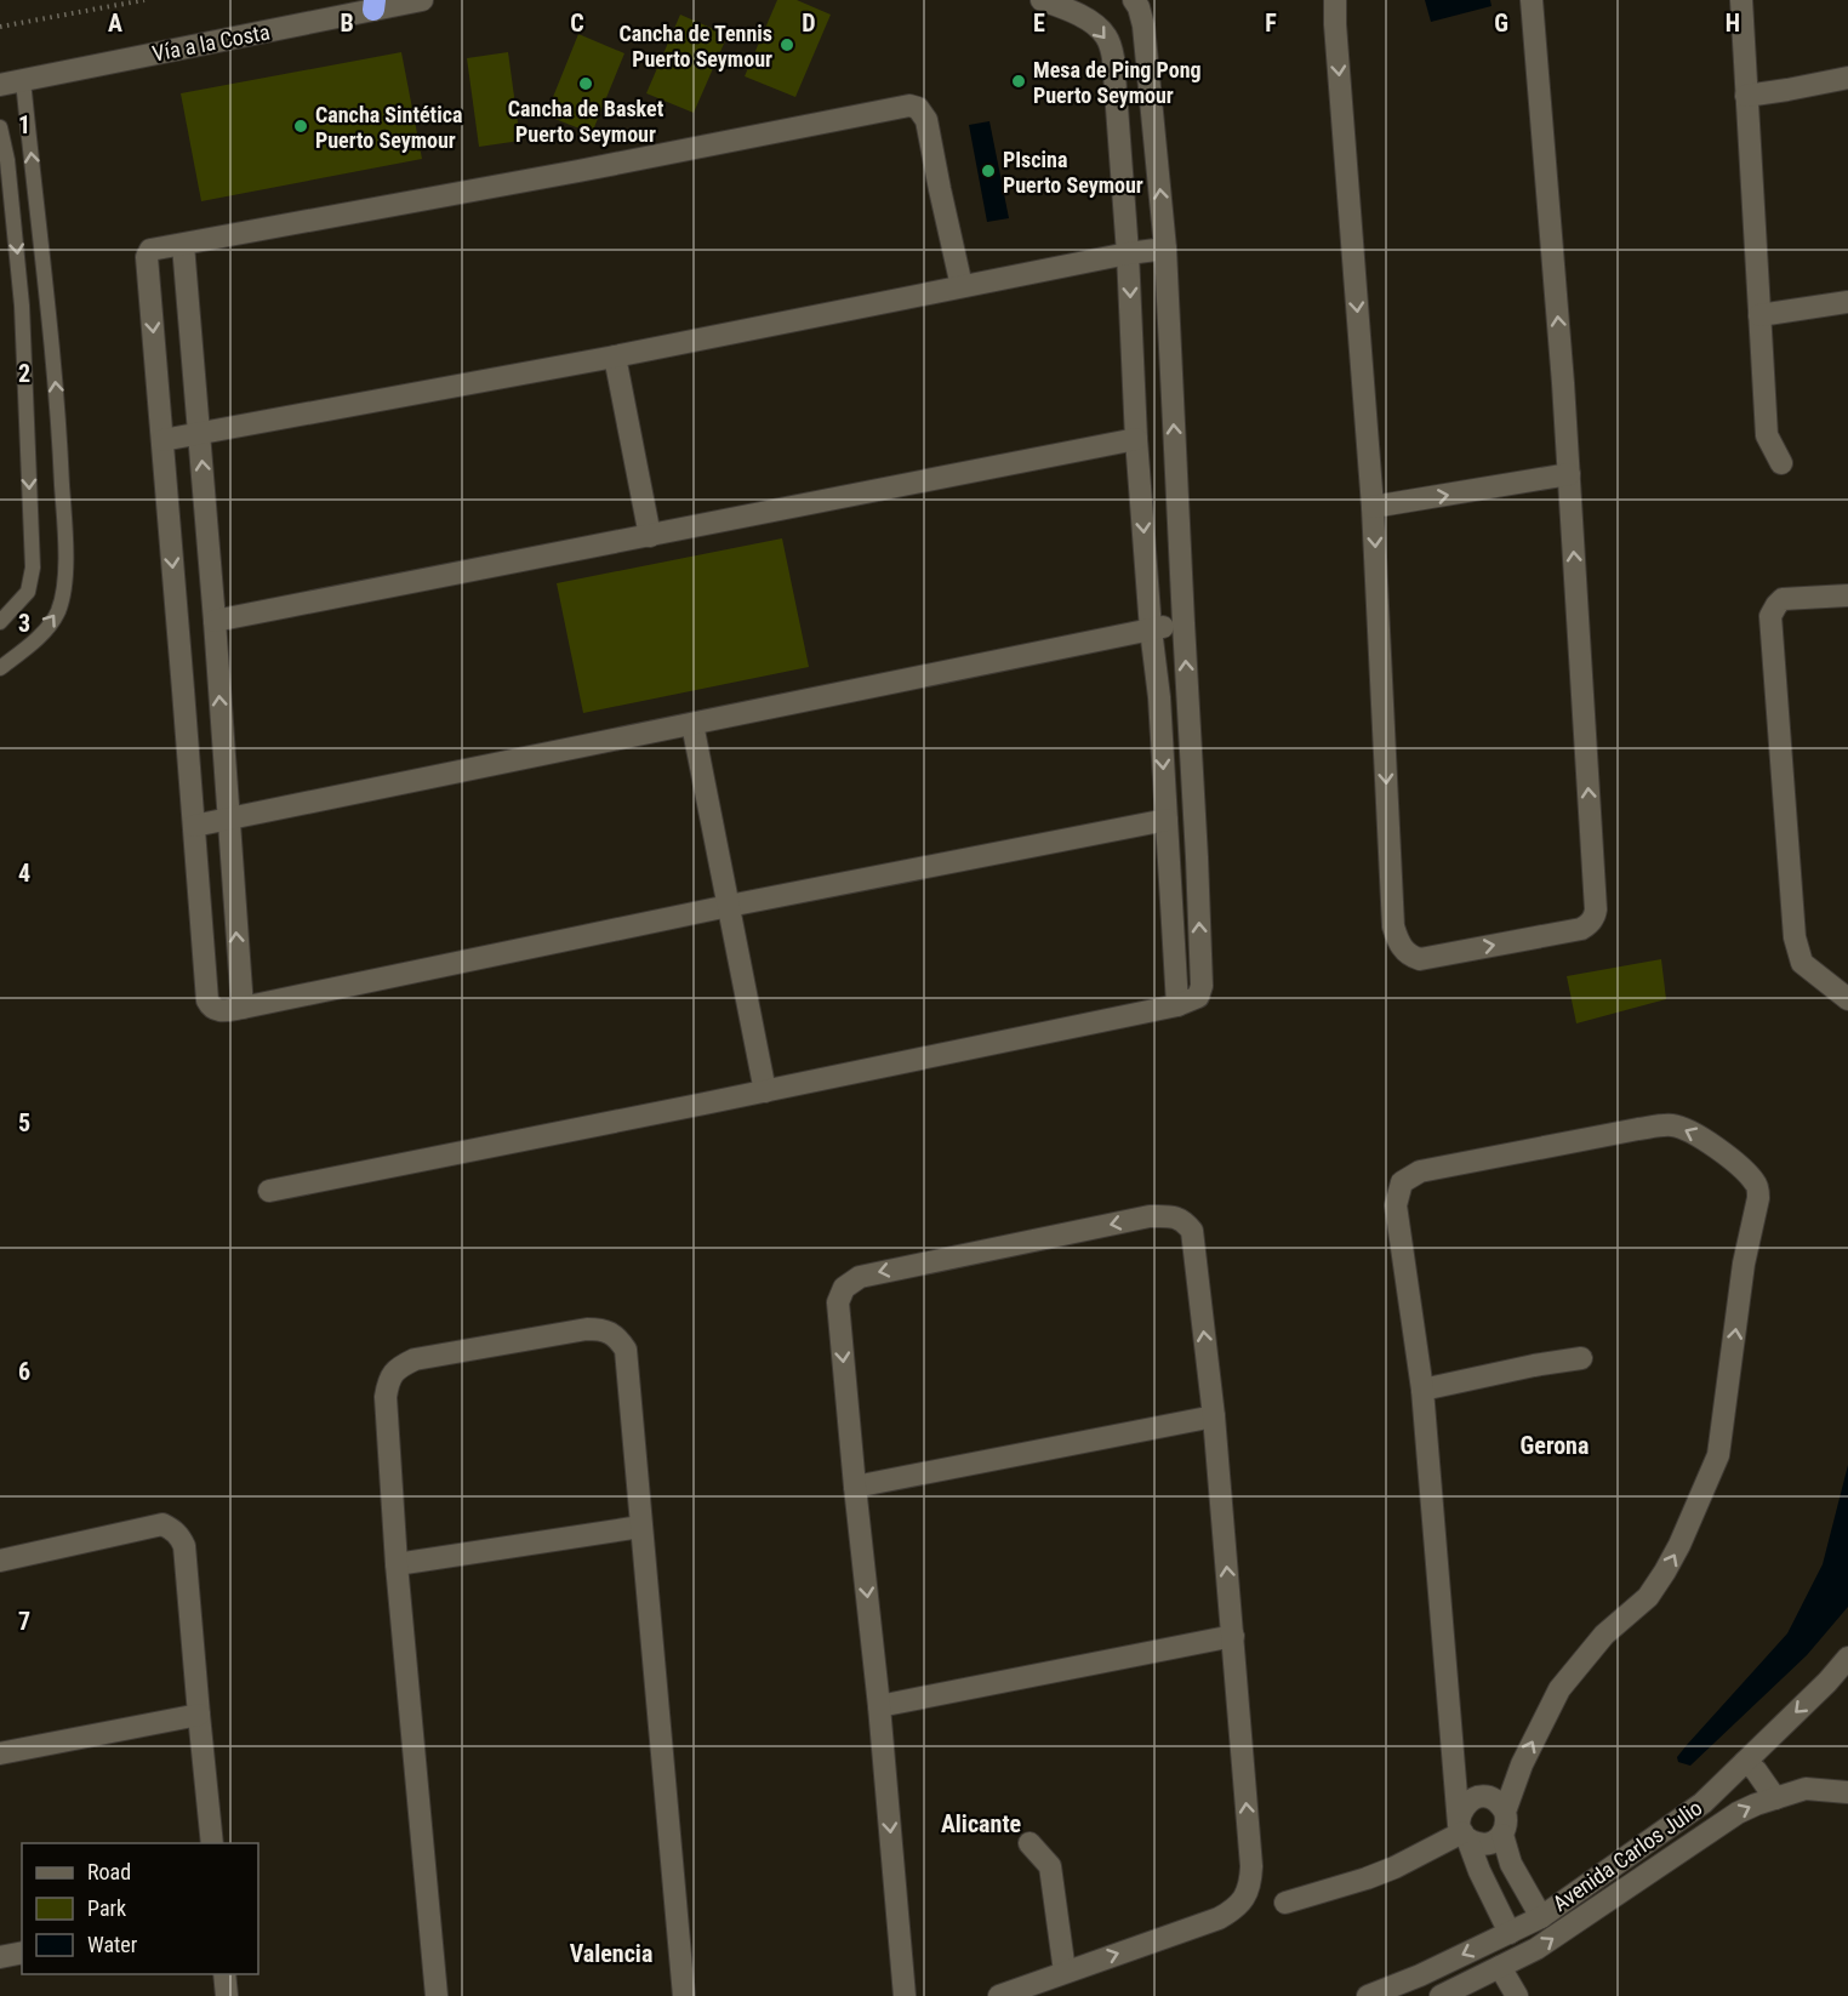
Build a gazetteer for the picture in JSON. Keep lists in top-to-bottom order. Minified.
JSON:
{"streets":{"street":["Vía a la Costa","Avenida Carlos Julio"]},"districts":["Gerona","Alicante","Valencia"],"places":["Cancha de Tennis Puerto Seymour","Mesa de Ping Pong Puerto Seymour","Cancha de Basket Puerto Seymour","Cancha Sintética Puerto Seymour","PIscina Puerto Seymour"],"legend":["Road","Park","Water"],"grid":{"columns":["A","B","C","D","E","F","G","H"],"rows":["1","2","3","4","5","6","7"]}}
